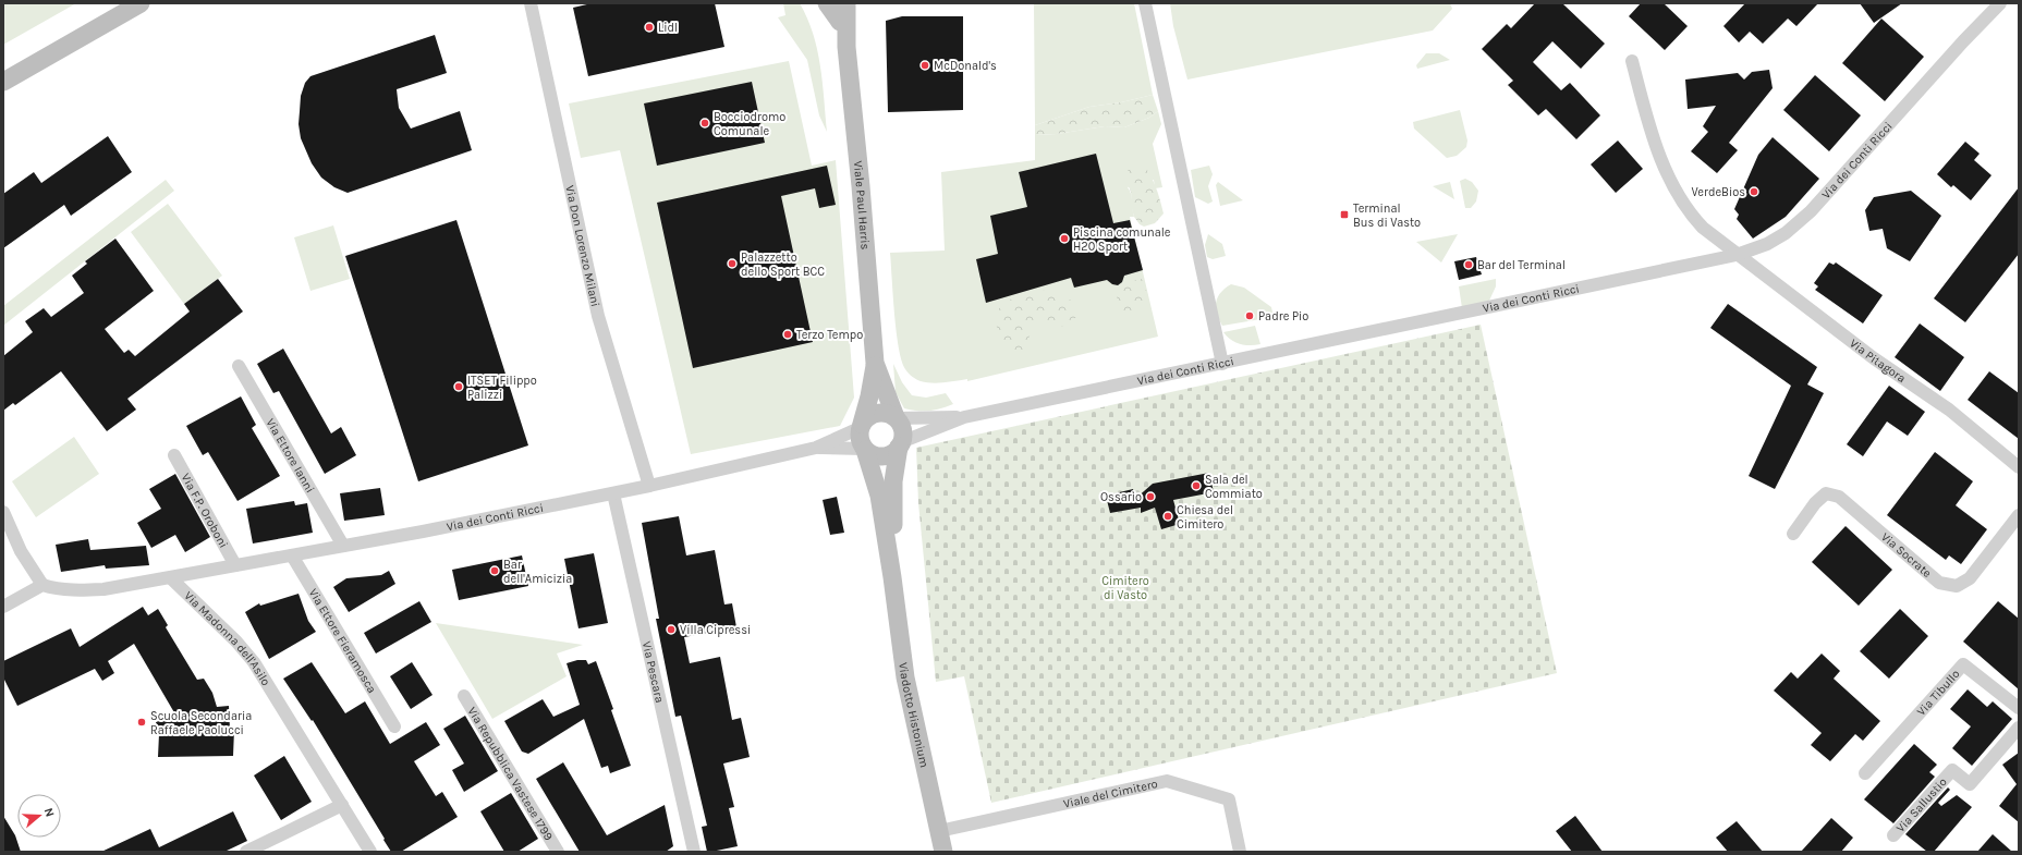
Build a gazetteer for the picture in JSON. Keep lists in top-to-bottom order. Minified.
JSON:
{"streets":{"main road":["Viale Paul Harris","Viadotto Histonium"],"street":["Via dei Conti Ricci","Via Don Lorenzo Milani","Via Pitagora","Via Ettore Ianni","Via F.P. Oroboni","Via Socrate","Via Madonna dell'Asilo","Via Ettore Fieramosca","Via Pescara","Via Tibullo","Via Repubblica Vastese 1799","Viale del Cimitero","Via Sallustio"]},"crossings":[["Via dei Conti Ricci","Viale Paul Harris"],["Via dei Conti Ricci","Via Don Lorenzo Milani"],["Via dei Conti Ricci","Via Pitagora"],["Via dei Conti Ricci","Via Ettore Ianni"],["Via dei Conti Ricci","Via F.P. Oroboni"],["Via dei Conti Ricci","Via Madonna dell'Asilo"],["Via dei Conti Ricci","Via Ettore Fieramosca"],["Via dei Conti Ricci","Via Pescara"],["Via dei Conti Ricci","Viadotto Histonium"],["Viale Paul Harris","Viadotto Histonium"],["Viadotto Histonium","Viale del Cimitero"]],"parks":["Cimitero di Vasto"],"places":{"other":["Lidl","McDonald's","Bocciodromo Comunale","VerdeBios","Piscina comunale H20 Sport","Palazzetto dello Sport BCC","Bar del Terminal","Padre Pio","Terzo Tempo","ITSET Filippo Palizzi","Sala del Commiato","Ossario","Chiesa del Cimitero","Bar dell'Amicizia","Villa Cipressi","Scuola Secondaria Raffaele Paolucci"],"transit":["Terminal Bus di Vasto"]},"north":"right"}
